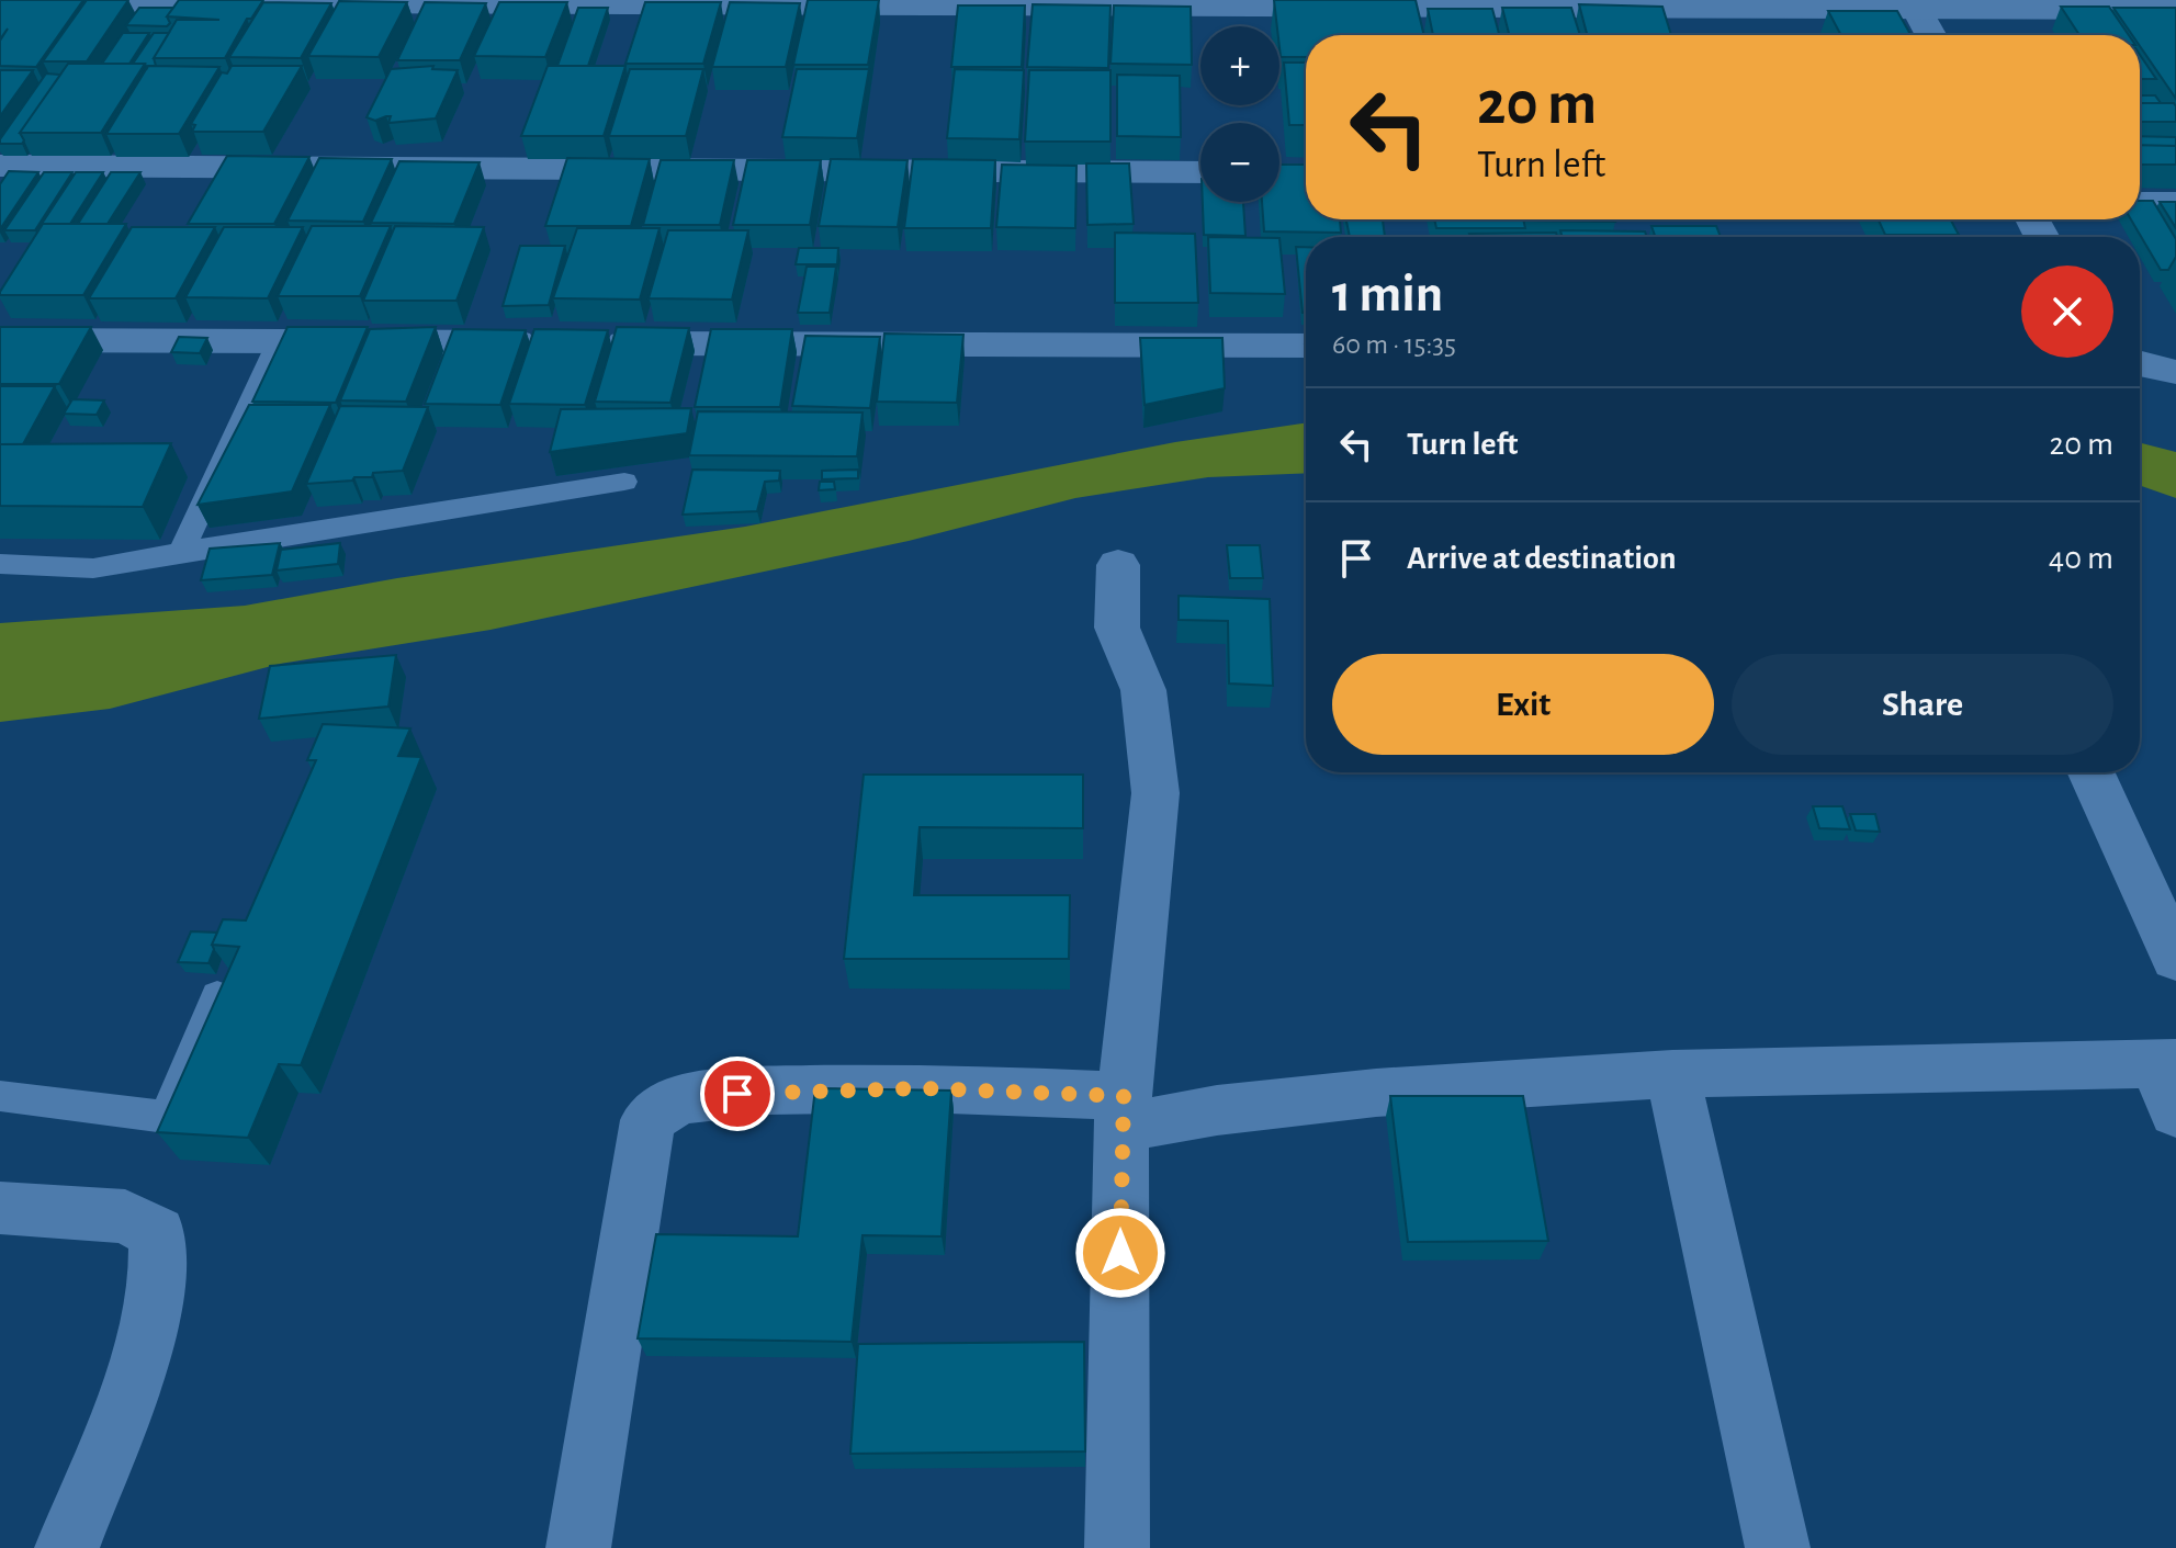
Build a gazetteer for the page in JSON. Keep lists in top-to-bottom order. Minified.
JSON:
{"page":{"map_buttons":["+","−"],"turn":["20 m","Turn left"],"heading":["1 min","60 m · 15:35"],"list":[{"name":"Turn left","value":"20 m"},{"name":"Arrive at destination","value":"40 m"}],"buttons":["Exit","Share"]}}
